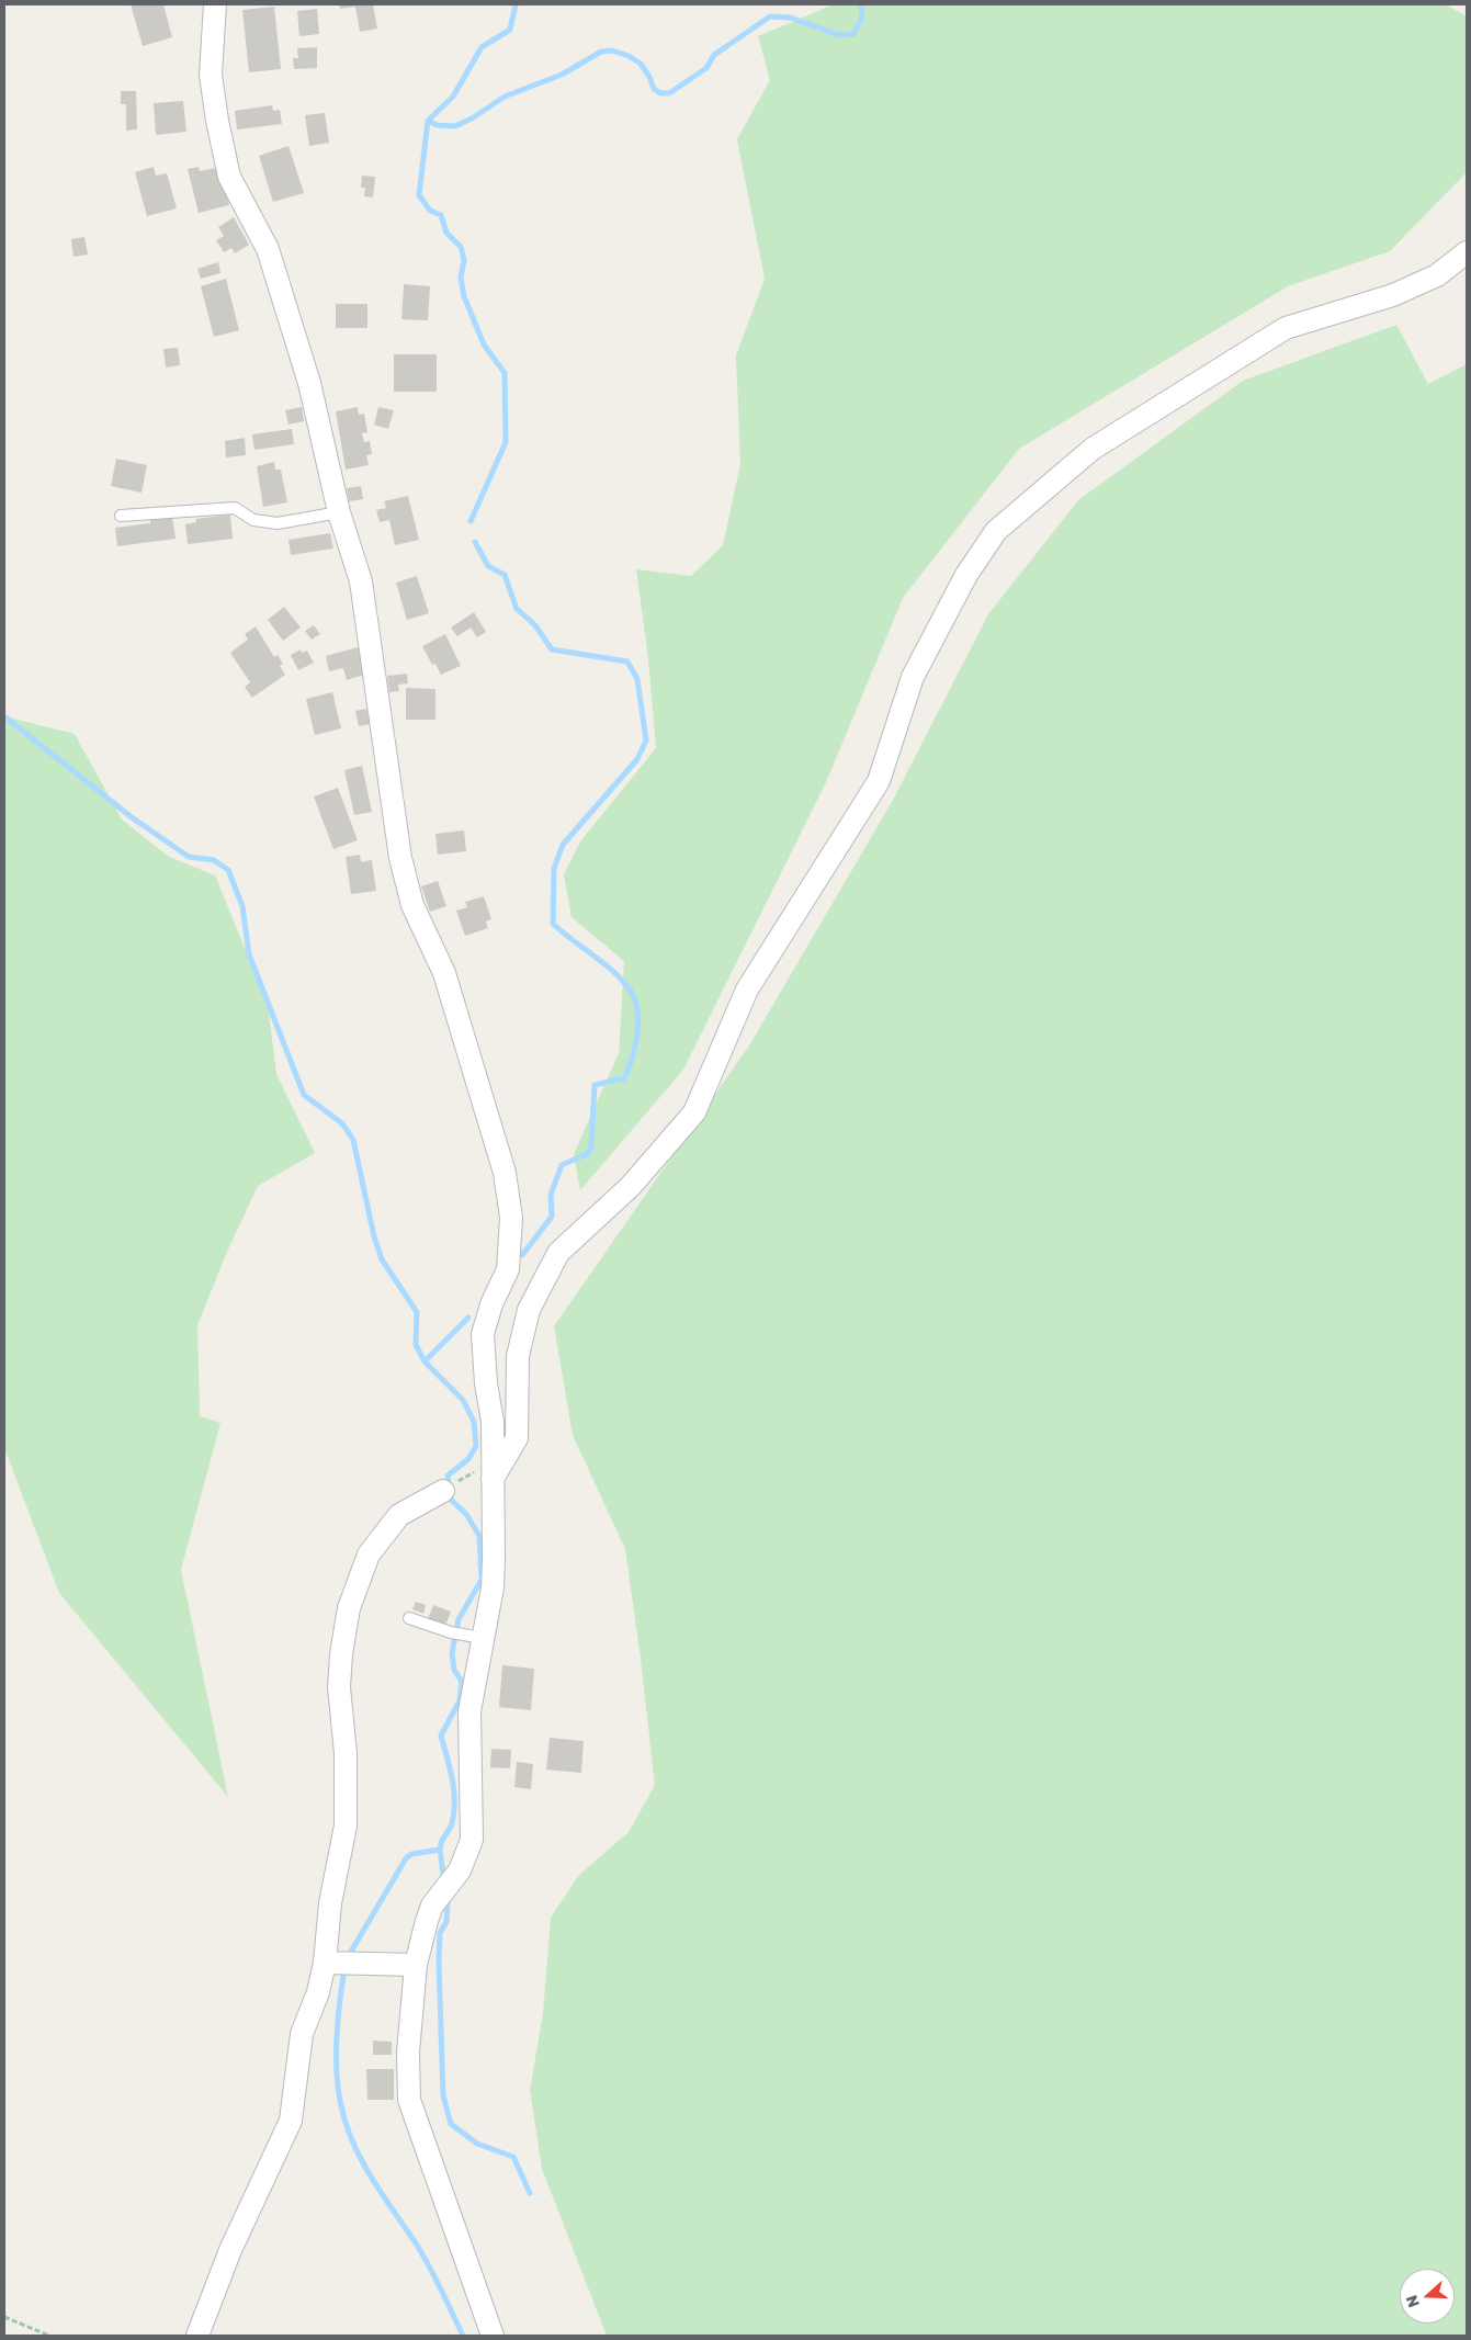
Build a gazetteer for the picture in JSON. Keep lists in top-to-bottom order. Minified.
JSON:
{"north":"left"}
